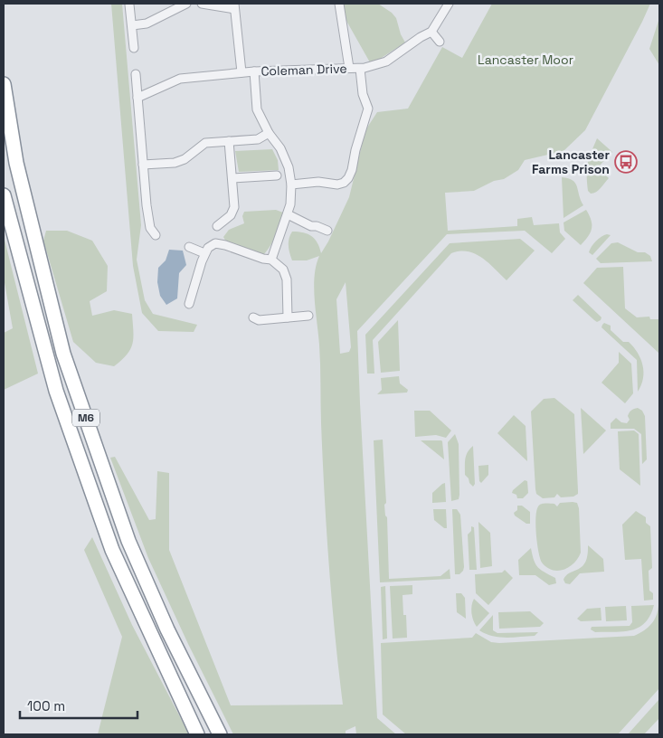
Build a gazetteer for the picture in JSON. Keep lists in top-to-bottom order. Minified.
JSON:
{"streets":{"highway":["M6"],"street":["Coleman Drive"]},"parks":["Lancaster Moor"],"places":{"bus stop":["Lancaster Farms Prison"]},"scale_bar":"100 m"}
